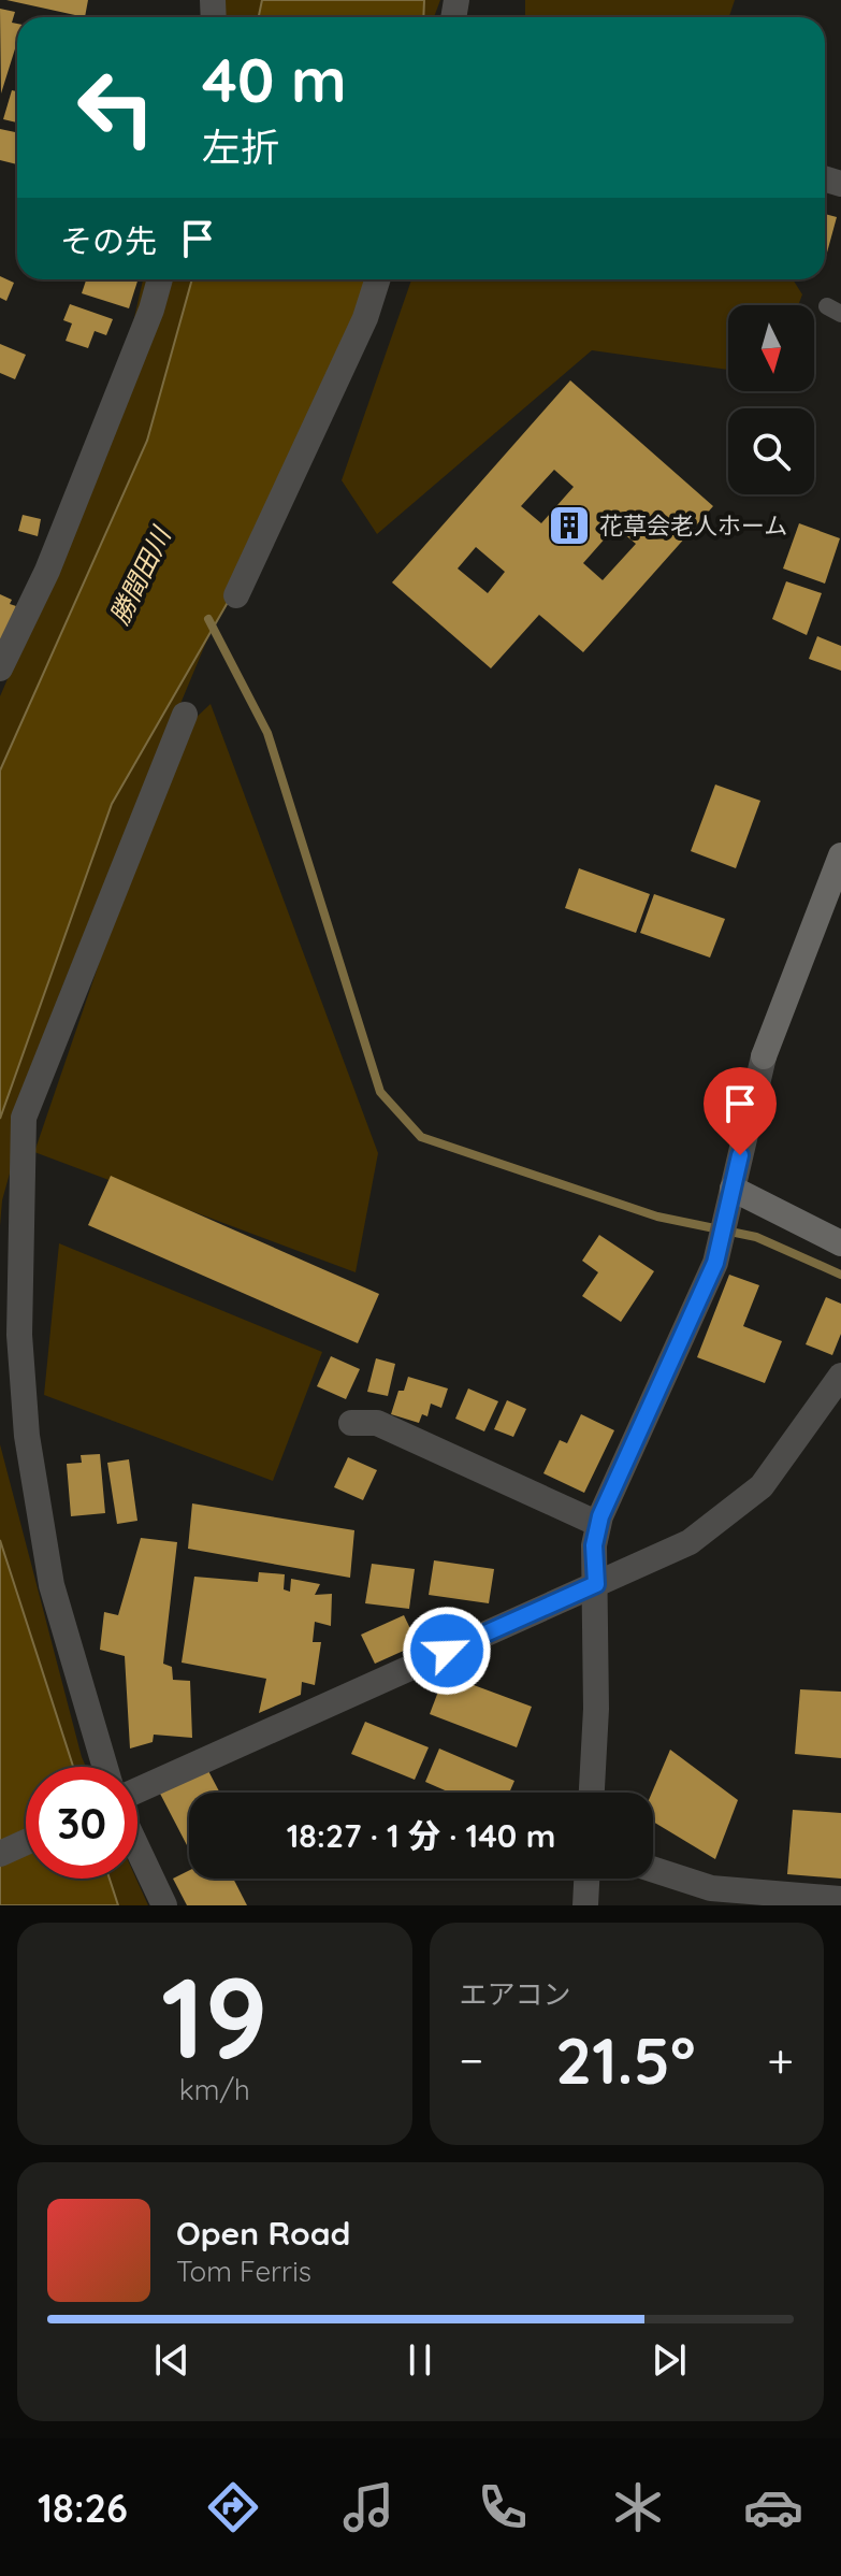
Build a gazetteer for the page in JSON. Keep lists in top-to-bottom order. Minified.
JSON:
{"water":["勝間田川"],"places":{"building":["花草会老人ホーム"]},"north":"bottom","page":{"turn":["40 m","左折"],"then":"その先","limit":"30","trip":"18:27 · 1 分 · 140 m","tile":[["19","km/h"],"エアコン"],"heat":["−","21.5°","+"],"song":["Open Road","Tom Ferris"],"tabs":"18:26"}}
